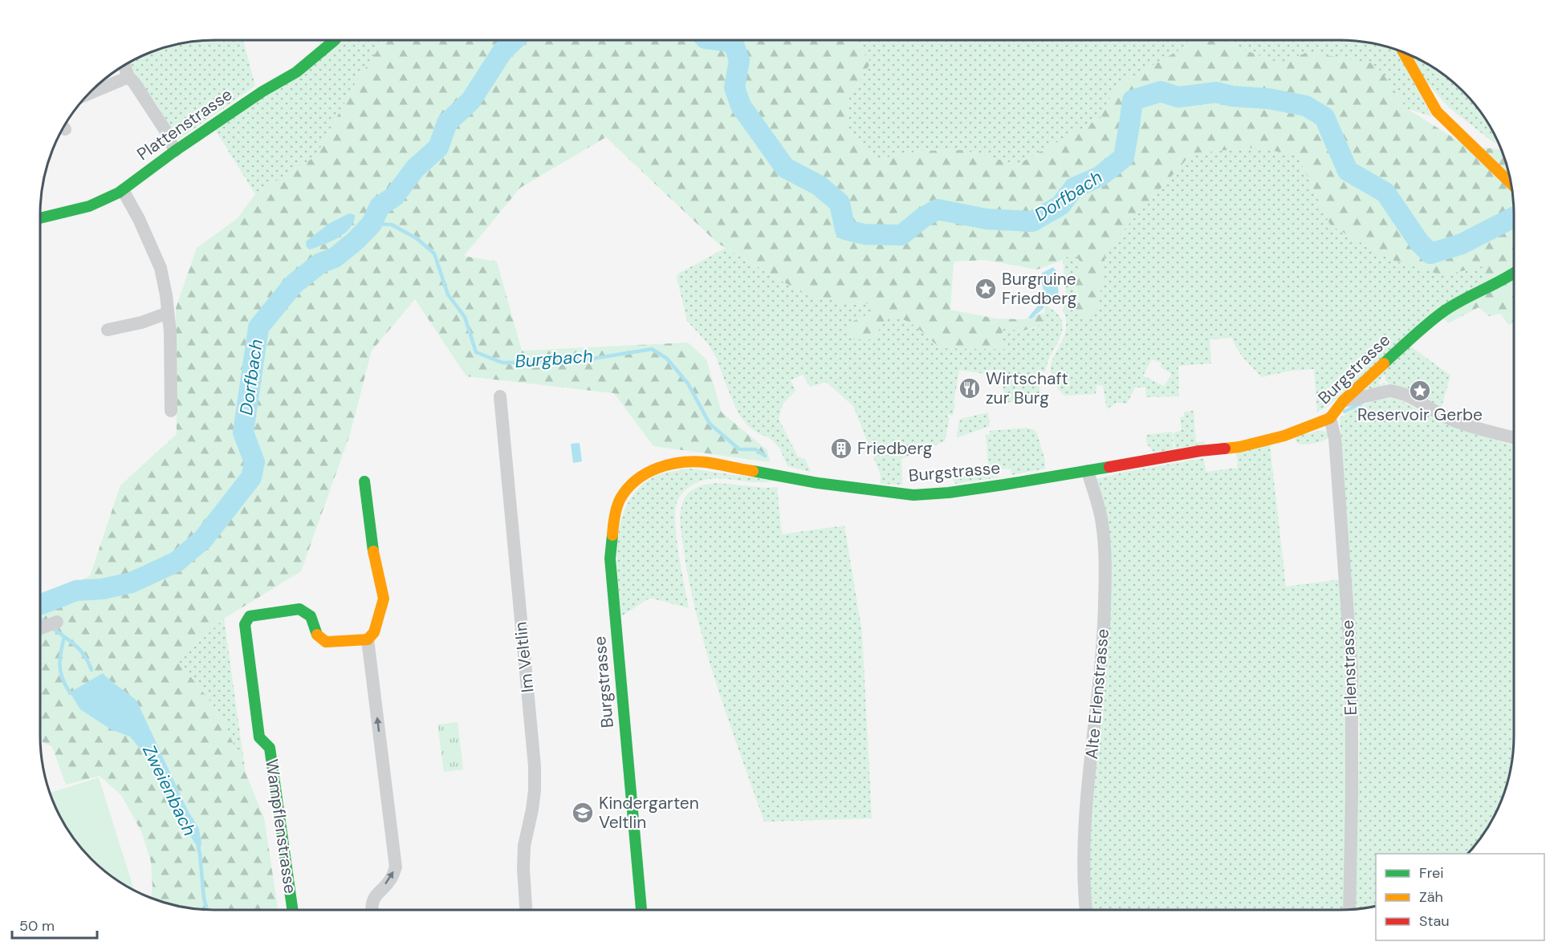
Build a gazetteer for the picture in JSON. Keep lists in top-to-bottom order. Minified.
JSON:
{"streets":{"street":["Plattenstrasse","Burgstrasse","Im Veltlin","Erlenstrasse","Alte Erlenstrasse","Wampflenstrasse"]},"crossings":[["Burgstrasse","Erlenstrasse"],["Burgstrasse","Alte Erlenstrasse"]],"water":["Dorfbach","Burgbach","Zweienbach"],"places":{"place":["Burgruine Friedberg","Reservoir Gerbe"],"restaurant":["Wirtschaft zur Burg"],"building":["Friedberg"],"school or university":["Kindergarten Veltlin"]},"legend":["Frei","Zäh","Stau"],"scale_bar":"50 m"}
